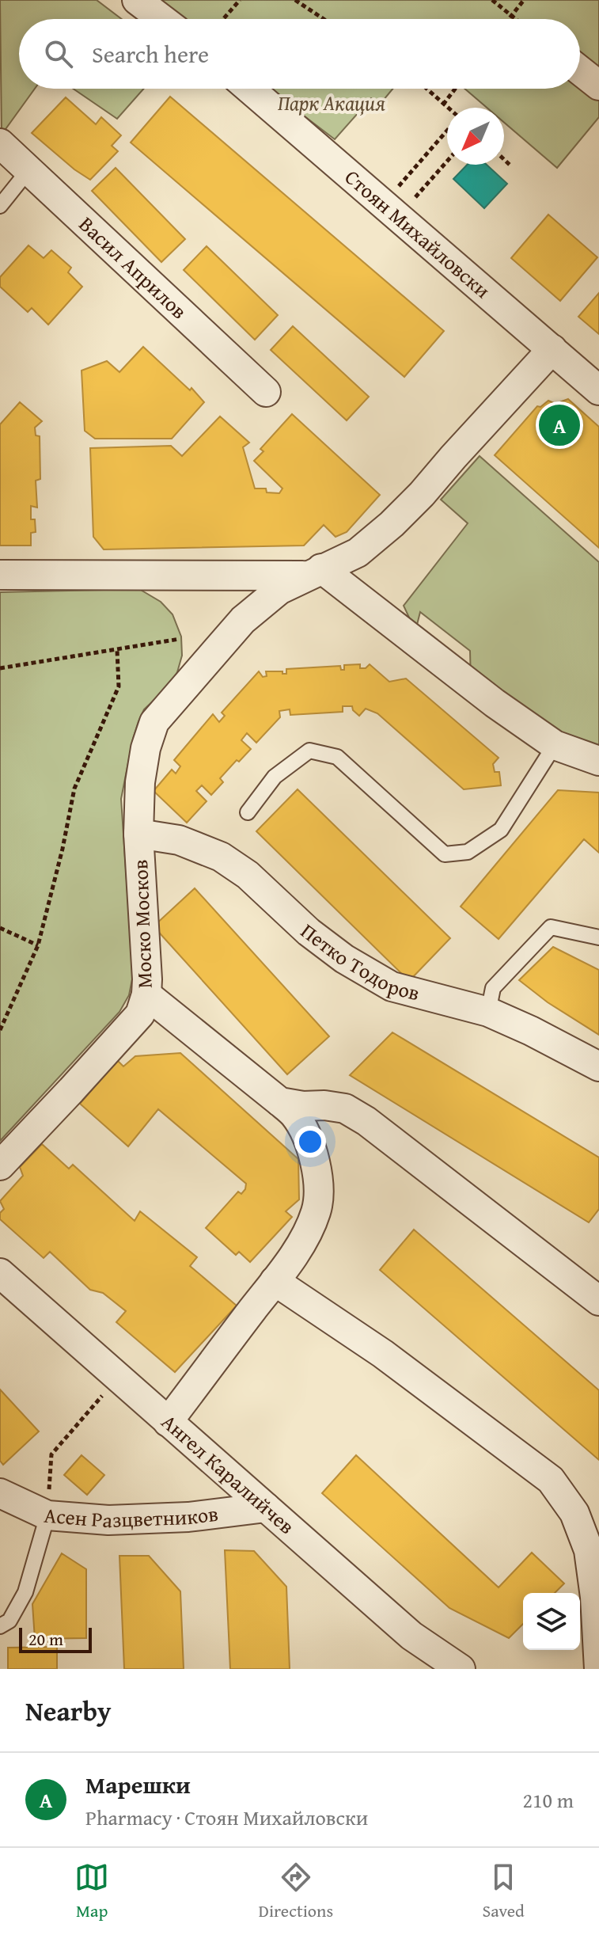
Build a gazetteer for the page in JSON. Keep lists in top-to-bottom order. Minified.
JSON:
{"streets":{"street":["Стоян Михайловски","Васил Априлов","Моско Москов","Петко Тодоров","Ангел Каралийчев","Асен Разцветников"]},"crossings":[["Стоян Михайловски","Моско Москов"],["Моско Москов","Петко Тодоров"],["Ангел Каралийчев","Асен Разцветников"]],"parks":["Парк Акация"],"scale_bar":"20 m","north":"bottom left","page":{"search":"Search here","pins":"A","scale":"20 m","heading":"Nearby","list":[{"mark":"A","name":"Марешки","note":"Pharmacy · Стоян Михайловски","value":"210 m"}],"nav":["Map","Directions","Saved"]}}
